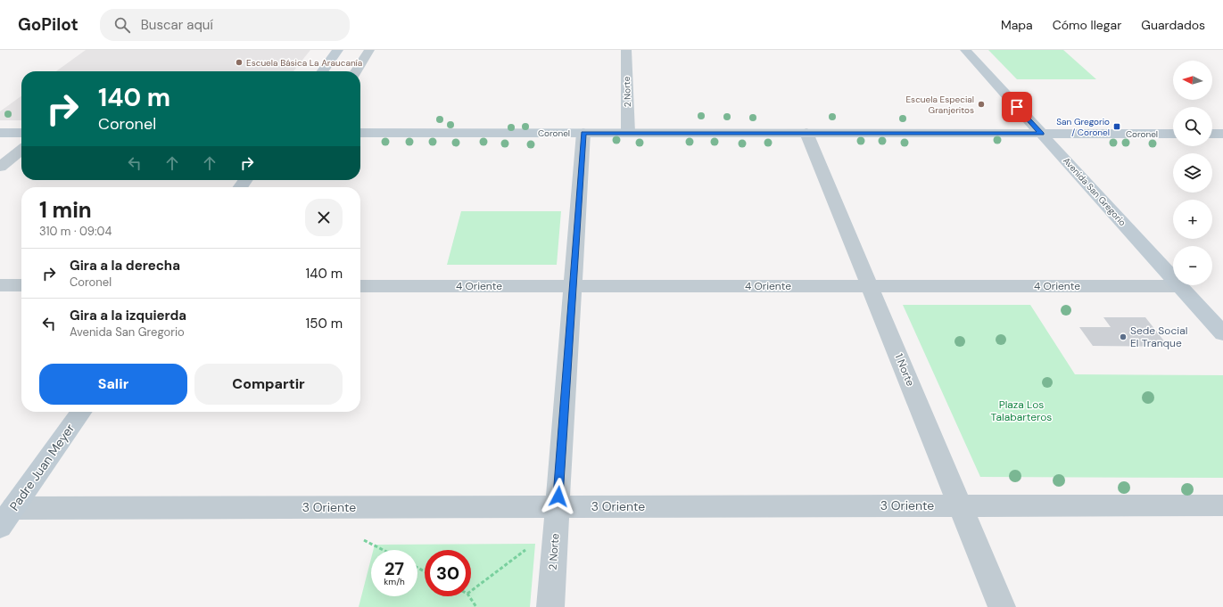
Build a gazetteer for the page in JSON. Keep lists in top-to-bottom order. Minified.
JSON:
{"streets":{"street":["2 Norte","Coronel","Avenida San Gregorio","4 Oriente","1 Norte","Padre Juan Meyer","3 Oriente"]},"crossings":[["2 Norte","Coronel"],["2 Norte","4 Oriente"],["2 Norte","3 Oriente"],["Coronel","Avenida San Gregorio"],["Coronel","1 Norte"],["Avenida San Gregorio","4 Oriente"],["4 Oriente","1 Norte"],["1 Norte","3 Oriente"],["Padre Juan Meyer","3 Oriente"]],"parks":["Plaza Los Talabarteros"],"places":{"other":["Escuela Básica La Araucanía","Escuela Especial Granjeritos","Sede Social El Tranque"],"transit":["San Gregorio / Coronel"]},"north":"left","page":{"header":"GoPilot","search":"Buscar aquí","nav":["Mapa","Cómo llegar","Guardados"],"map_buttons":["+","−"],"turn":["140 m","Coronel"],"heading":["1 min","310 m · 09:04"],"list":[{"name":"Gira a la derecha","note":"Coronel","value":"140 m"},{"name":"Gira a la izquierda","note":"Avenida San Gregorio","value":"150 m"}],"buttons":["Salir","Compartir"],"speed":"27 km/h","limit":"30"}}
